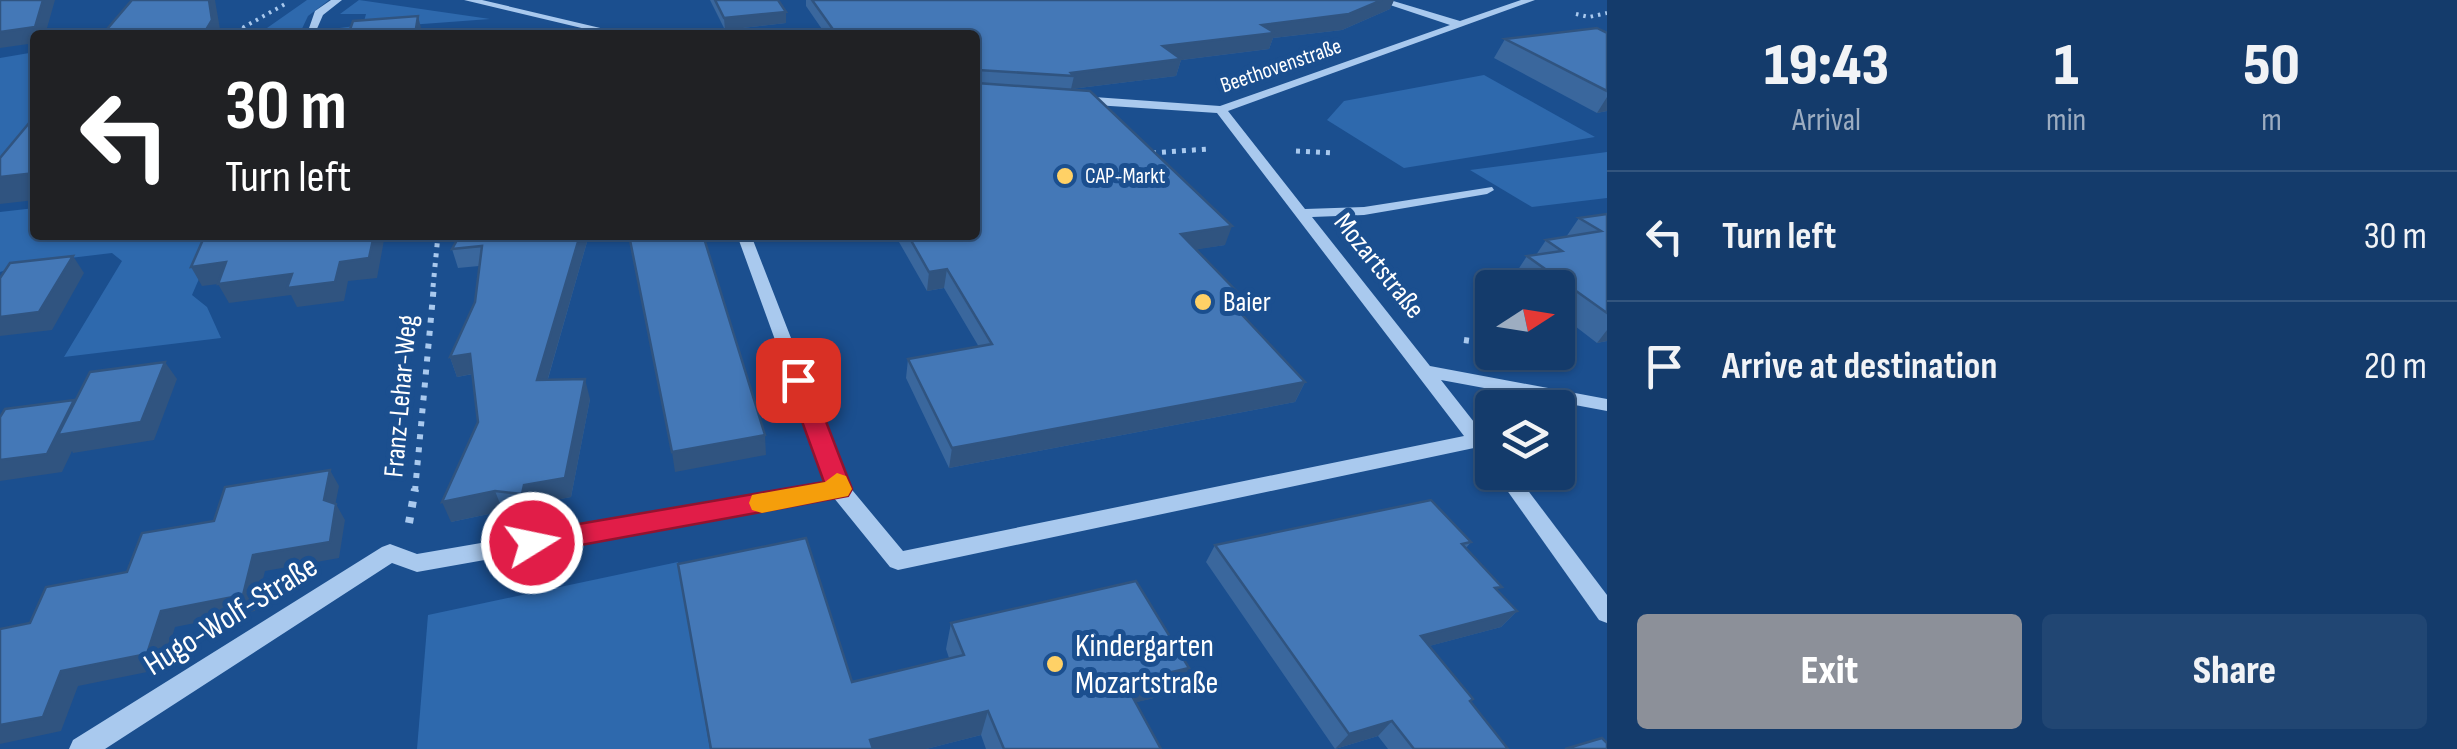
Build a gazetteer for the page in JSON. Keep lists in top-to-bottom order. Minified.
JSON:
{"streets":{"street":["Beethovenstraße","Mozartstraße","Hugo-Wolf-Straße"],"path":["Franz-Lehar-Weg"]},"crossings":[["Beethovenstraße","Mozartstraße"],["Franz-Lehar-Weg","Hugo-Wolf-Straße"]],"places":["CAP-Markt","Baier","Kindergarten Mozartstraße"],"north":"right","page":{"eta":["19:43","Arrival","1","min","50","m"],"turn":["30 m","Turn left"],"list":[{"name":"Turn left","value":"30 m"},{"name":"Arrive at destination","value":"20 m"}],"buttons":["Exit","Share"]}}
